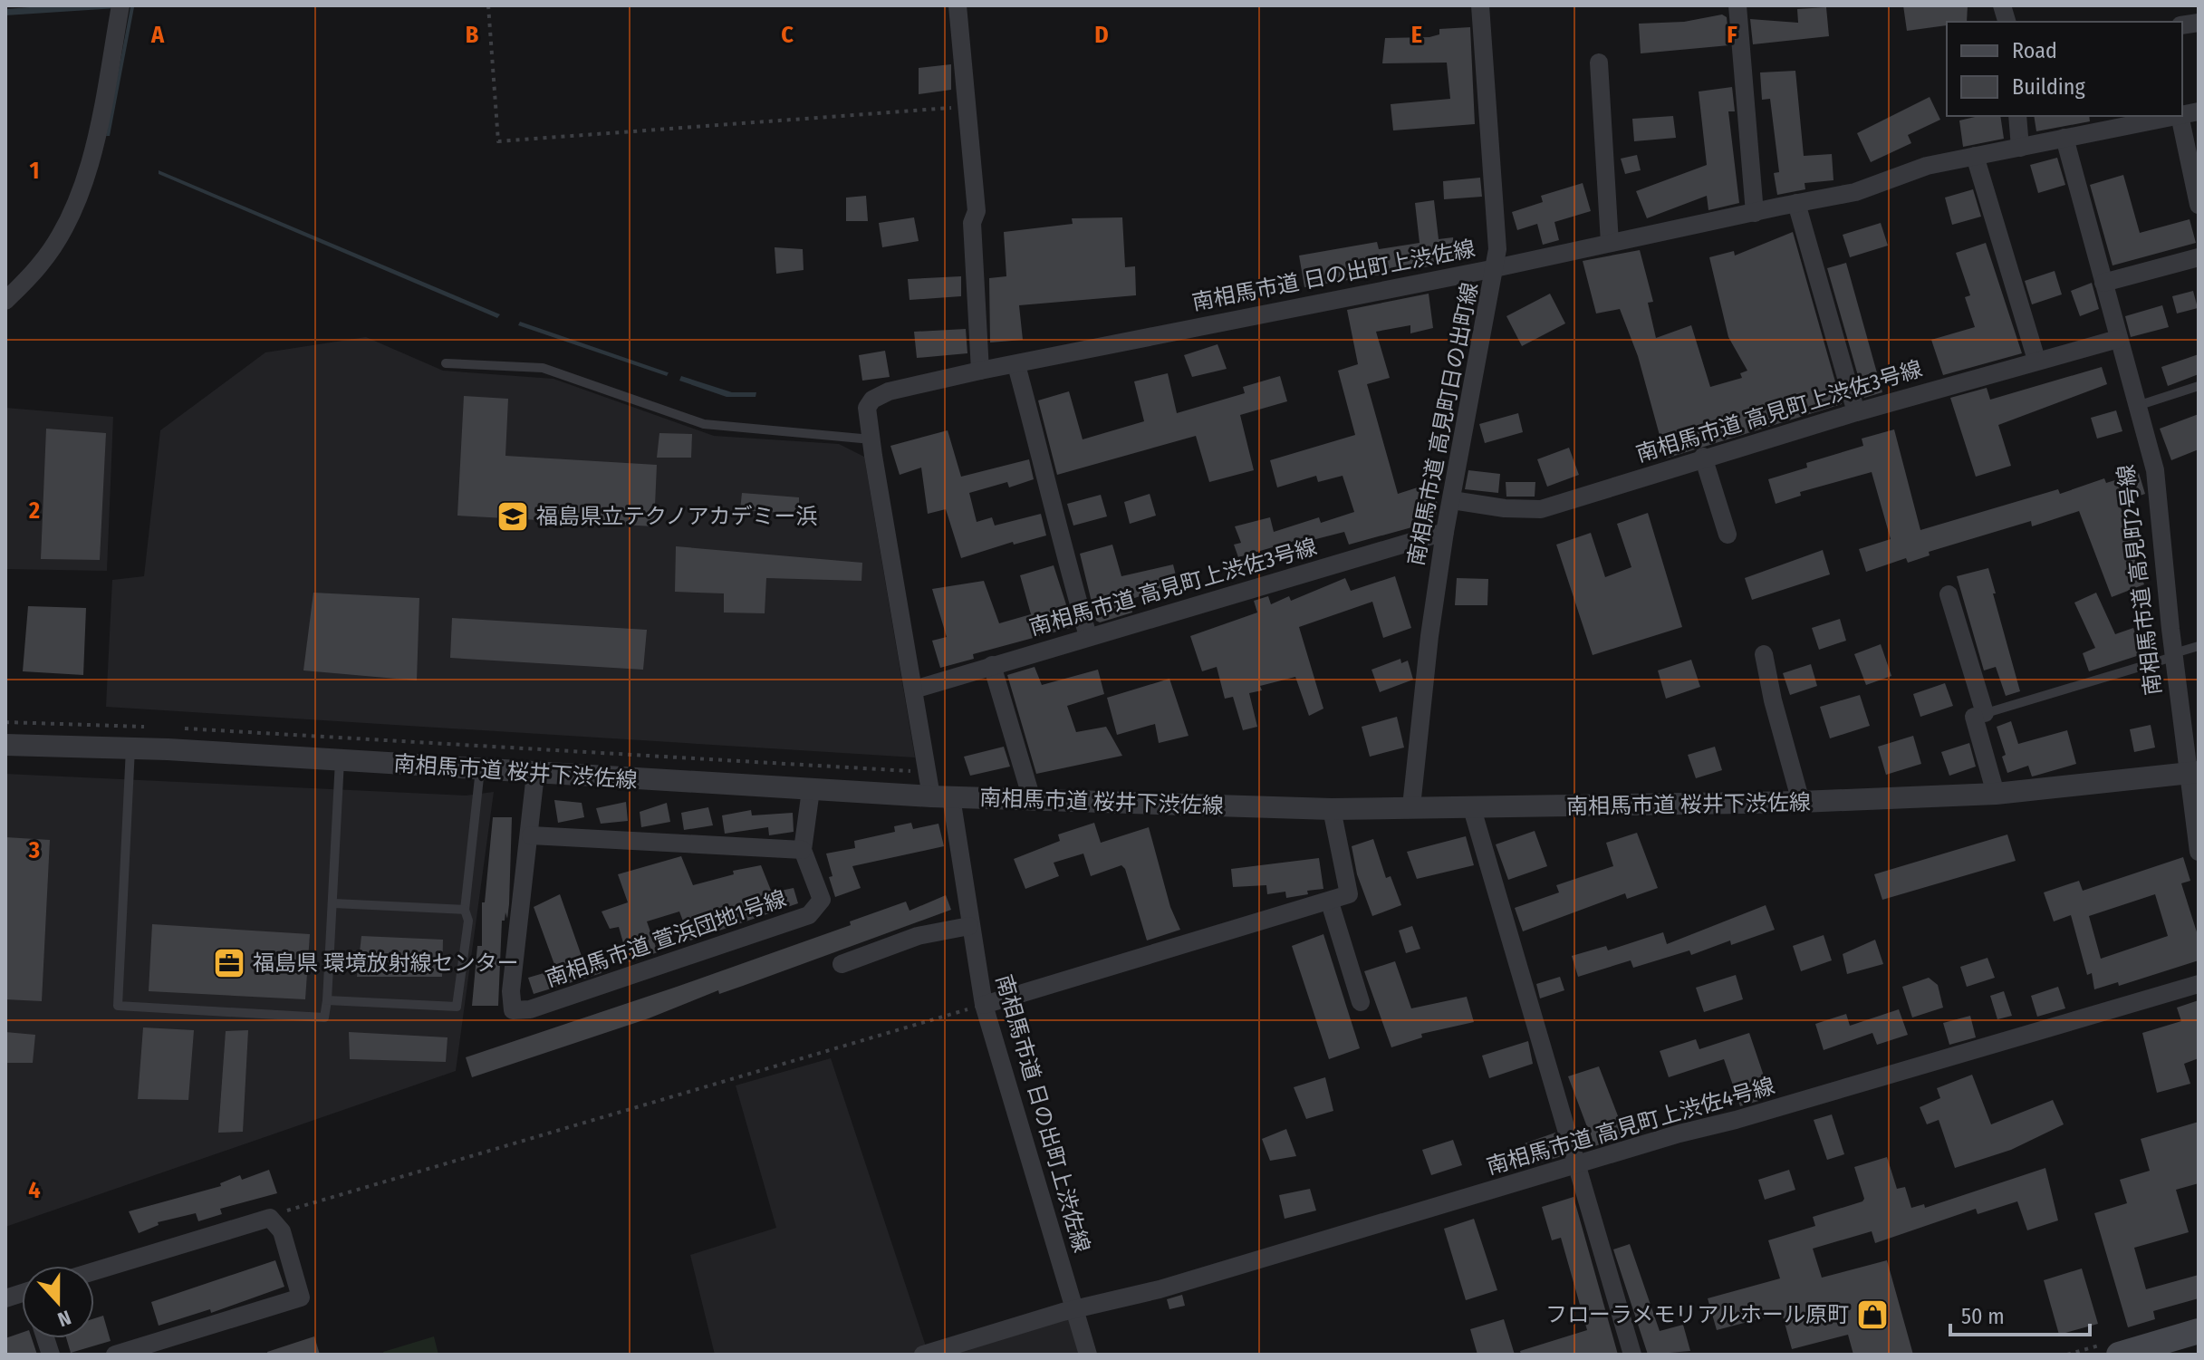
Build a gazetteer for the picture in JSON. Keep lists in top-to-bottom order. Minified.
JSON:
{"streets":{"street":["南相馬市道 日の出町上渋佐線","南相馬市道 高見町上渋佐3号線","南相馬市道 高見町日の出町線","南相馬市道 高見町2号線","南相馬市道 桜井下渋佐線","南相馬市道 萱浜団地1号線","南相馬市道 高見町上渋佐4号線"]},"crossings":[["南相馬市道 日の出町上渋佐線","南相馬市道 高見町上渋佐3号線"],["南相馬市道 日の出町上渋佐線","南相馬市道 高見町日の出町線"],["南相馬市道 日の出町上渋佐線","南相馬市道 高見町2号線"],["南相馬市道 日の出町上渋佐線","南相馬市道 桜井下渋佐線"],["南相馬市道 日の出町上渋佐線","南相馬市道 高見町上渋佐4号線"],["南相馬市道 高見町上渋佐3号線","南相馬市道 高見町日の出町線"],["南相馬市道 高見町上渋佐3号線","南相馬市道 高見町2号線"],["南相馬市道 高見町日の出町線","南相馬市道 桜井下渋佐線"],["南相馬市道 高見町2号線","南相馬市道 桜井下渋佐線"],["南相馬市道 桜井下渋佐線","南相馬市道 萱浜団地1号線"]],"places":{"school or university":["福島県立テクノアカデミー浜"],"office":["福島県 環境放射線センター"],"shop":["フローラメモリアルホール原町"]},"legend":["Road","Building"],"scale_bar":"50 m","north":"bottom","grid":{"columns":["A","B","C","D","E","F"],"rows":["1","2","3","4"]}}
